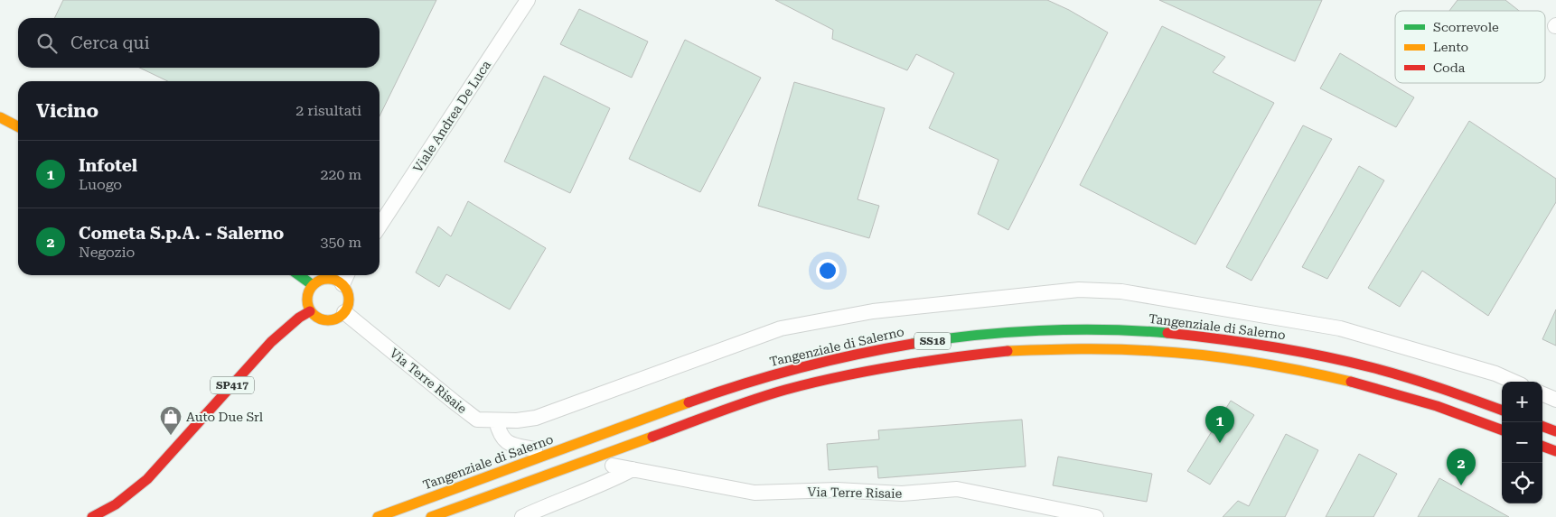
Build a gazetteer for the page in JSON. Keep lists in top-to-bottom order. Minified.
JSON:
{"streets":{"main road":["Tangenziale di Salerno","SS18","SP417"],"street":["Viale Andrea De Luca","Via Terre Risaie"]},"crossings":[["Via Terre Risaie","SP417"]],"places":{"shop":["Auto Due Srl"]},"legend":["Scorrevole","Lento","Coda"],"page":{"search":"Cerca qui","heading":["Vicino","2 risultati"],"list":[{"mark":"1","name":"Infotel","note":"Luogo","value":"220 m"},{"mark":"2","name":"Cometa S.p.A. - Salerno","note":"Negozio","value":"350 m"}],"map_buttons":["+","−"],"pins":["1","2"]}}
